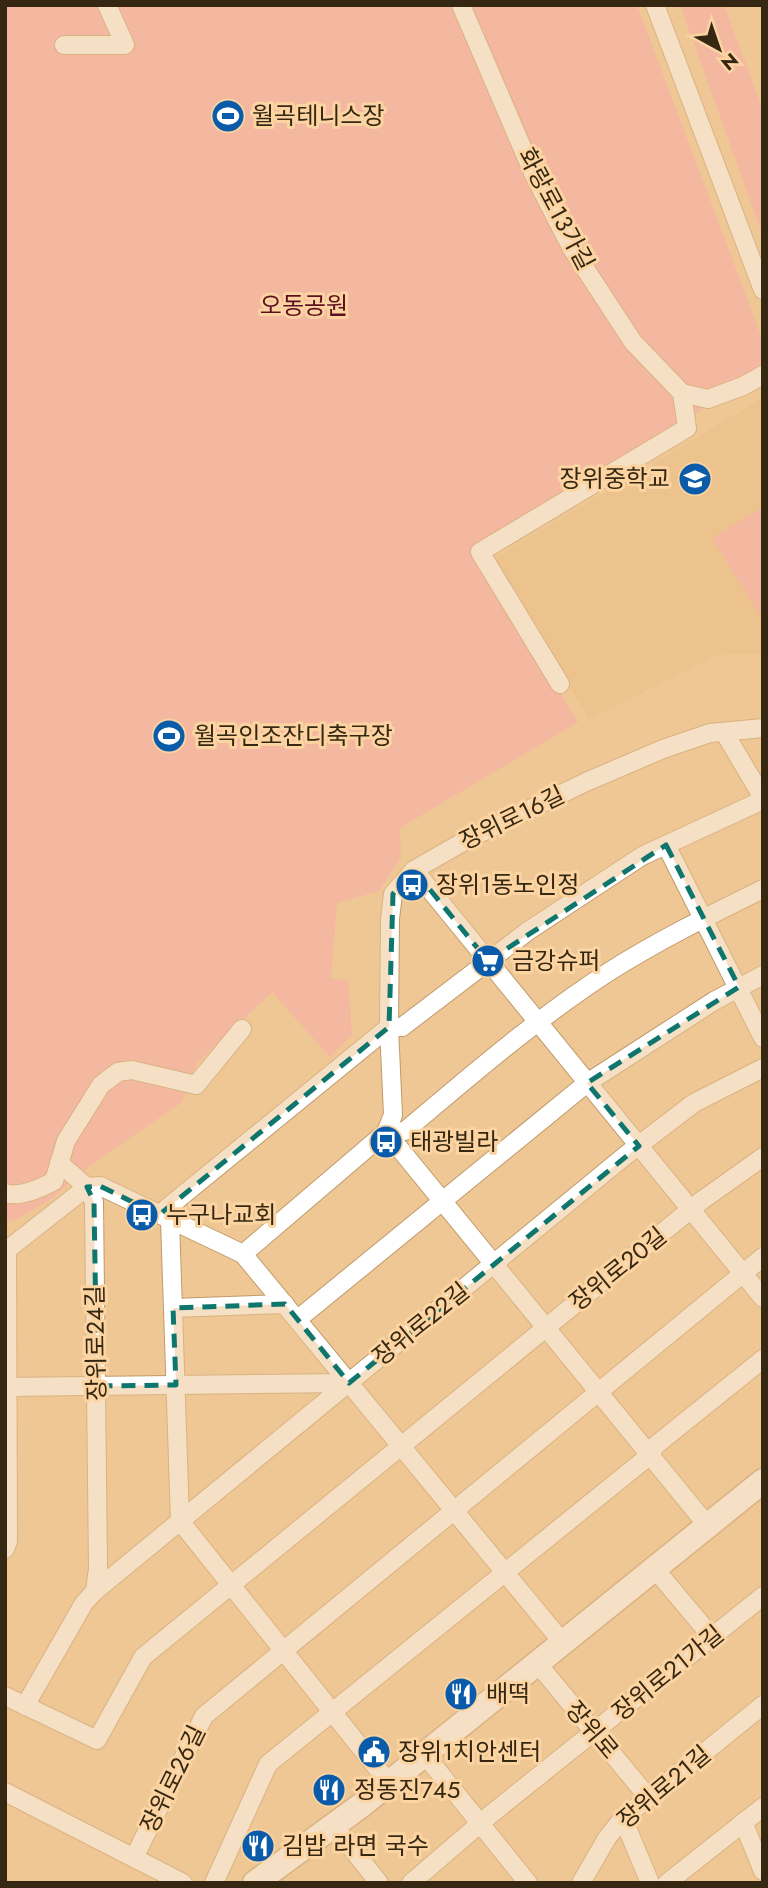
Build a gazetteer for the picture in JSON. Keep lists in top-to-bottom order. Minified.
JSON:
{"streets":{"street":["화랑로13가길","장위로16길","장위로20길","장위로22길","장위로24길","장위로21가길","장위로","장위로26길","장위로21길"]},"crossings":[["장위로16길","장위로20길"],["장위로20길","장위로22길"],["장위로21가길","장위로"],["장위로","장위로21길"]],"parks":["오동공원"],"places":{"sports":["월곡테니스장","월곡인조잔디축구장"],"school or university":["장위중학교"],"bus stop":["장위1동노인정","태광빌라","누구나교회"],"supermarket":["금강슈퍼"],"restaurant":["배떡","정동진745","김밥 라면 국수"],"public building":["장위1치안센터"]},"north":"bottom right"}
